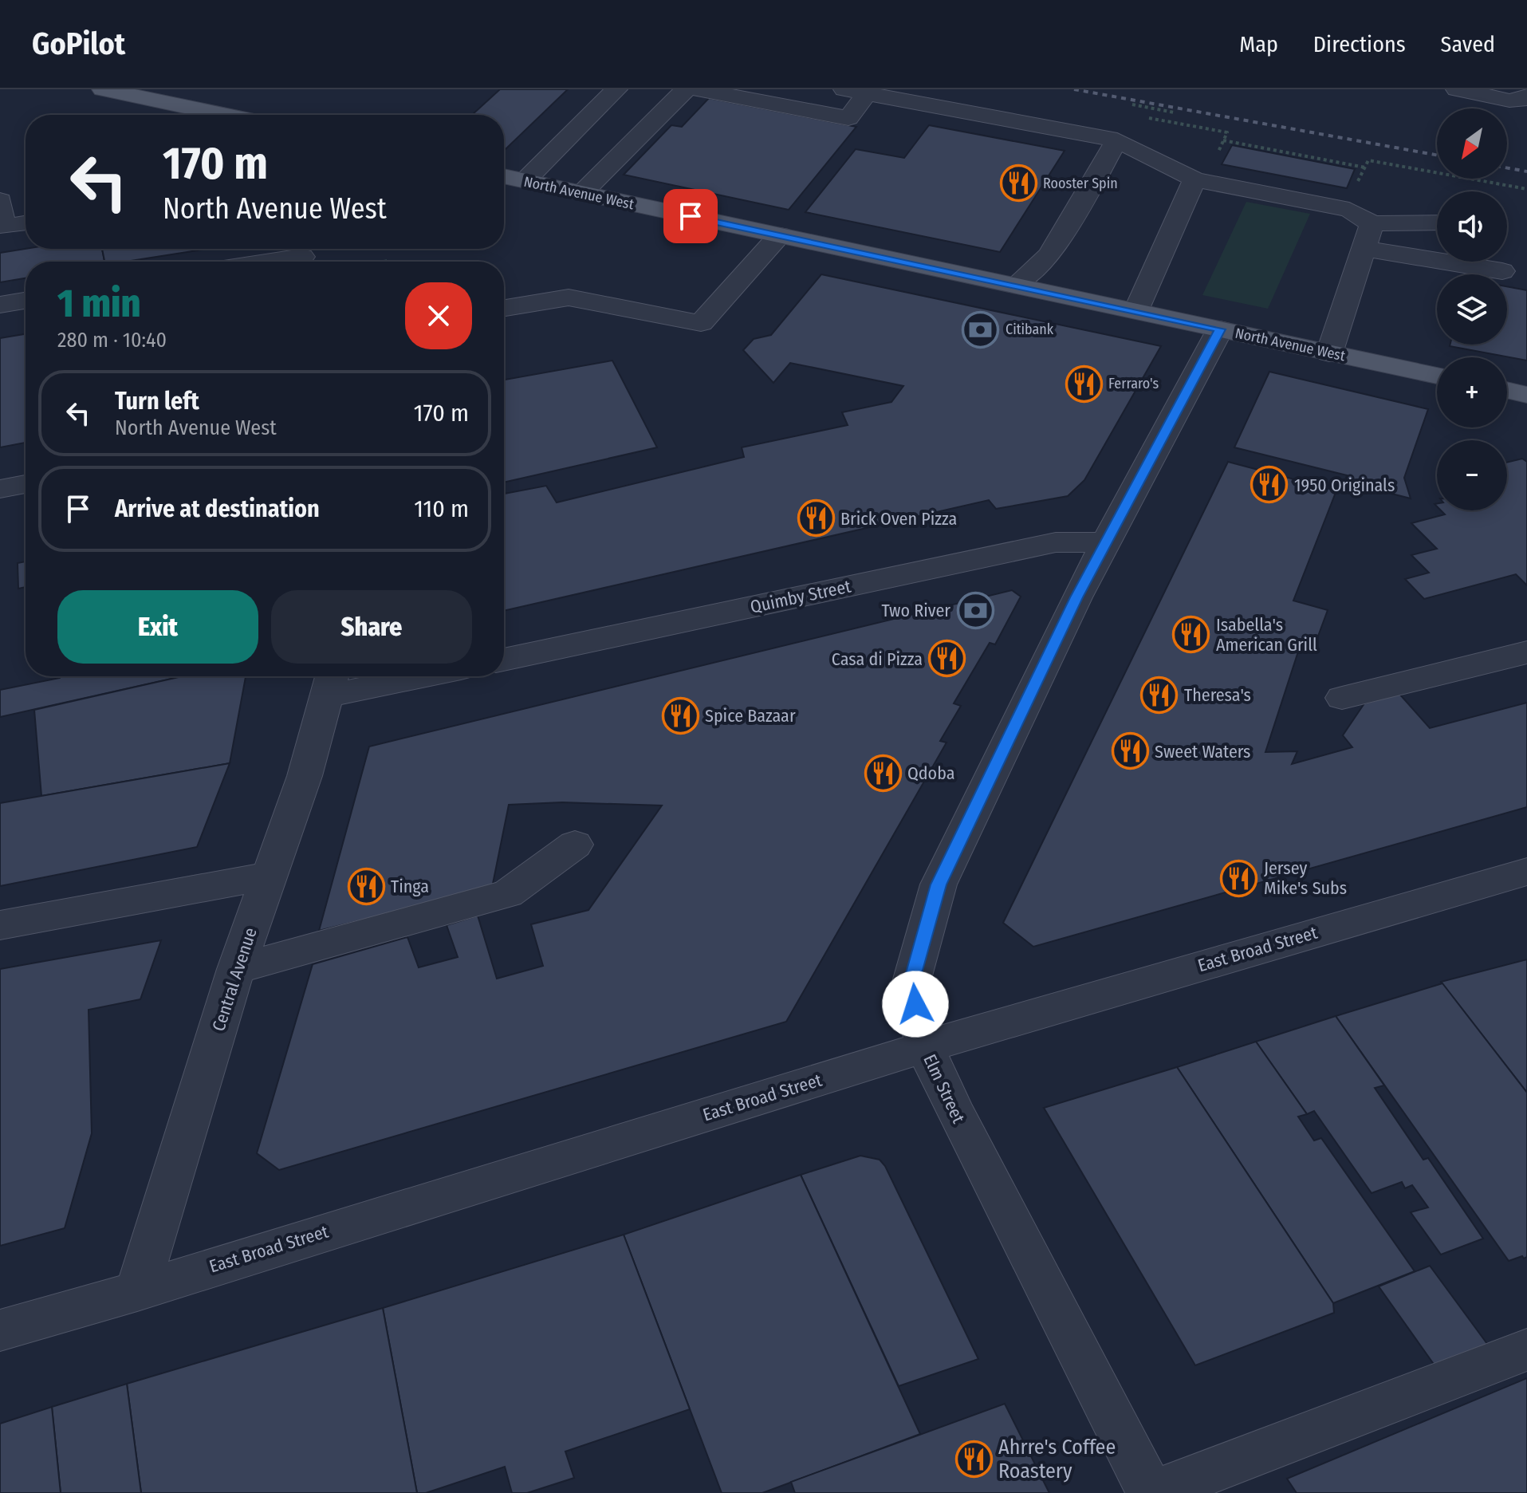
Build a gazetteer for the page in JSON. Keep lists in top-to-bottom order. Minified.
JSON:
{"streets":{"main road":["North Avenue West"],"street":["Quimby Street","East Broad Street","Central Avenue","Elm Street"]},"crossings":[["North Avenue West","Elm Street"],["Quimby Street","Elm Street"],["East Broad Street","Central Avenue"],["East Broad Street","Elm Street"]],"places":{"restaurant":["Rooster Spin","Ferraro's","1950 Originals","Brick Oven Pizza","Isabella's American Grill","Casa di Pizza","Theresa's","Spice Bazaar","Sweet Waters","Qdoba","Jersey Mike's Subs","Tinga","Ahrre's Coffee Roastery"],"bank":["Citibank","Two River"]},"north":"bottom left","page":{"header":"GoPilot","nav":["Map","Directions","Saved"],"map_buttons":["+","−"],"turn":["170 m","North Avenue West"],"heading":["1 min","280 m · 10:40"],"list":[{"name":"Turn left","note":"North Avenue West","value":"170 m"},{"name":"Arrive at destination","value":"110 m"}],"buttons":["Exit","Share"]}}
